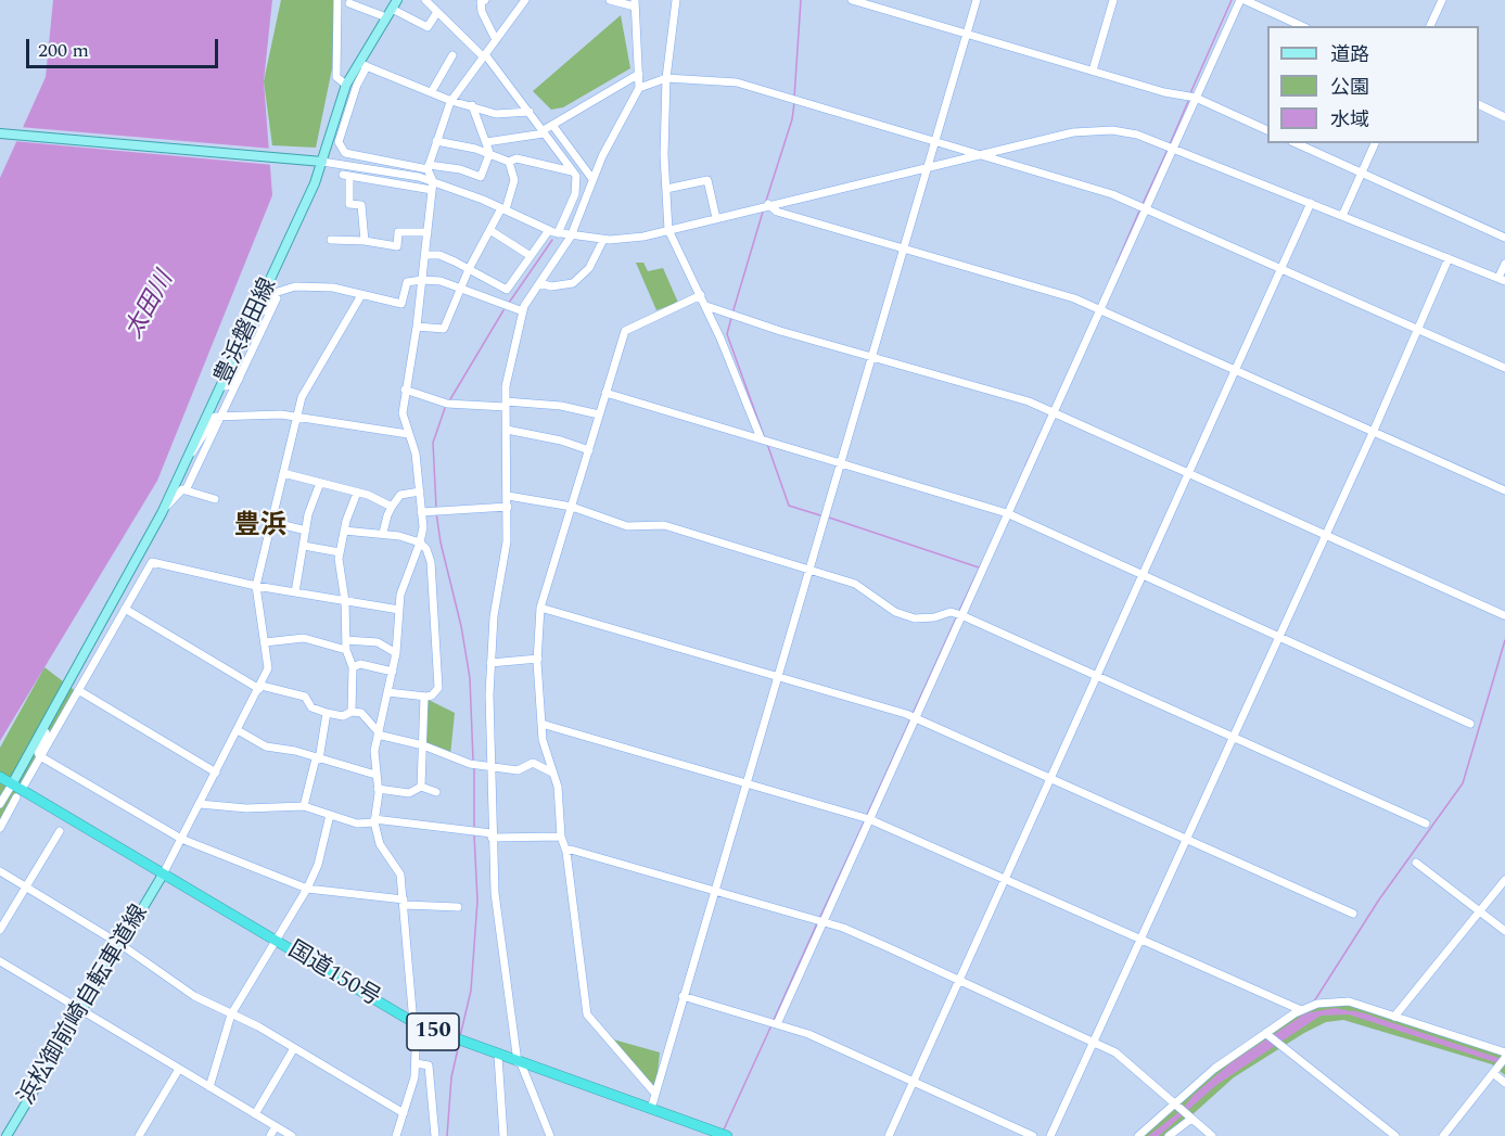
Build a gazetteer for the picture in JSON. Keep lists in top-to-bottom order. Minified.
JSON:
{"streets":{"highway":["国道150号","150"],"main road":["豊浜磐田線","浜松御前崎自転車道線"]},"crossings":[["豊浜磐田線","国道150号"],["国道150号","浜松御前崎自転車道線"]],"districts":["豊浜"],"water":["太田川"],"legend":["道路","公園","水域"],"scale_bar":"200 m"}
